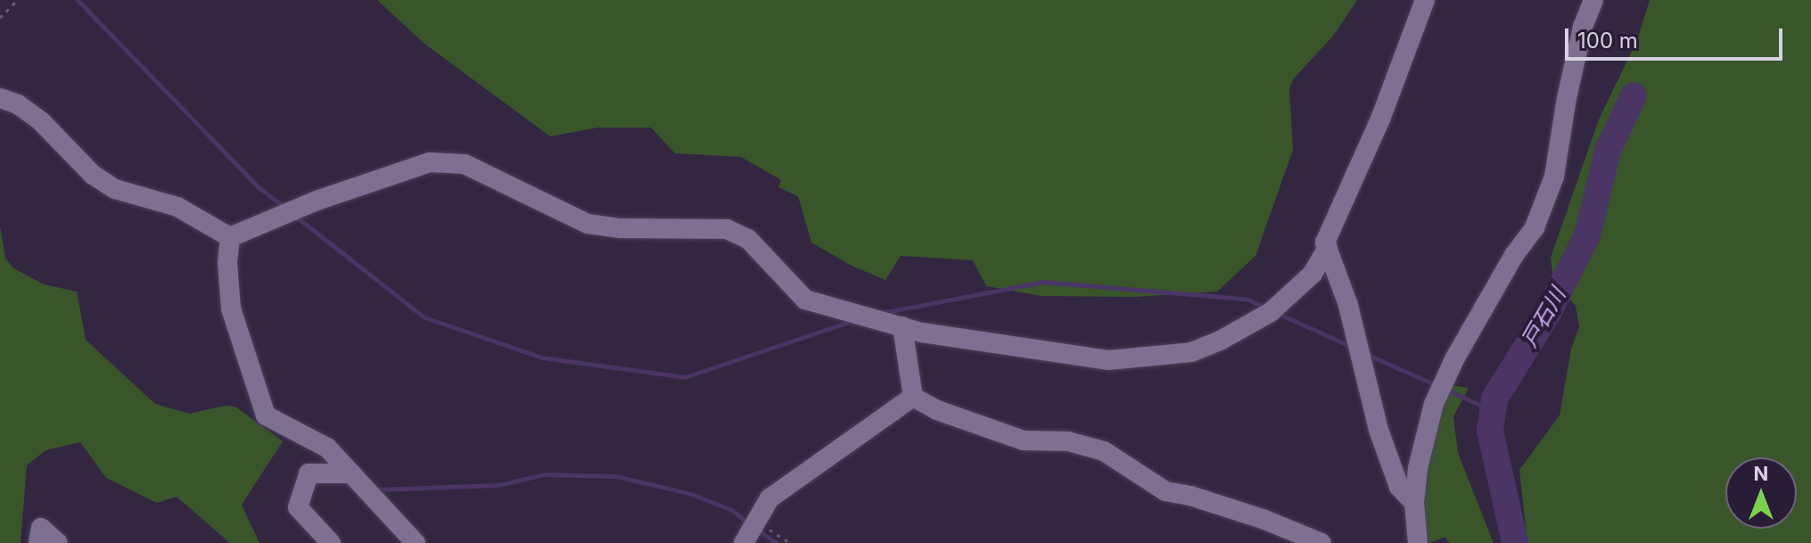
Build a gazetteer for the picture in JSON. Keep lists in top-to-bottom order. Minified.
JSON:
{"water":["戸石川"],"scale_bar":"100 m","north":"top"}
